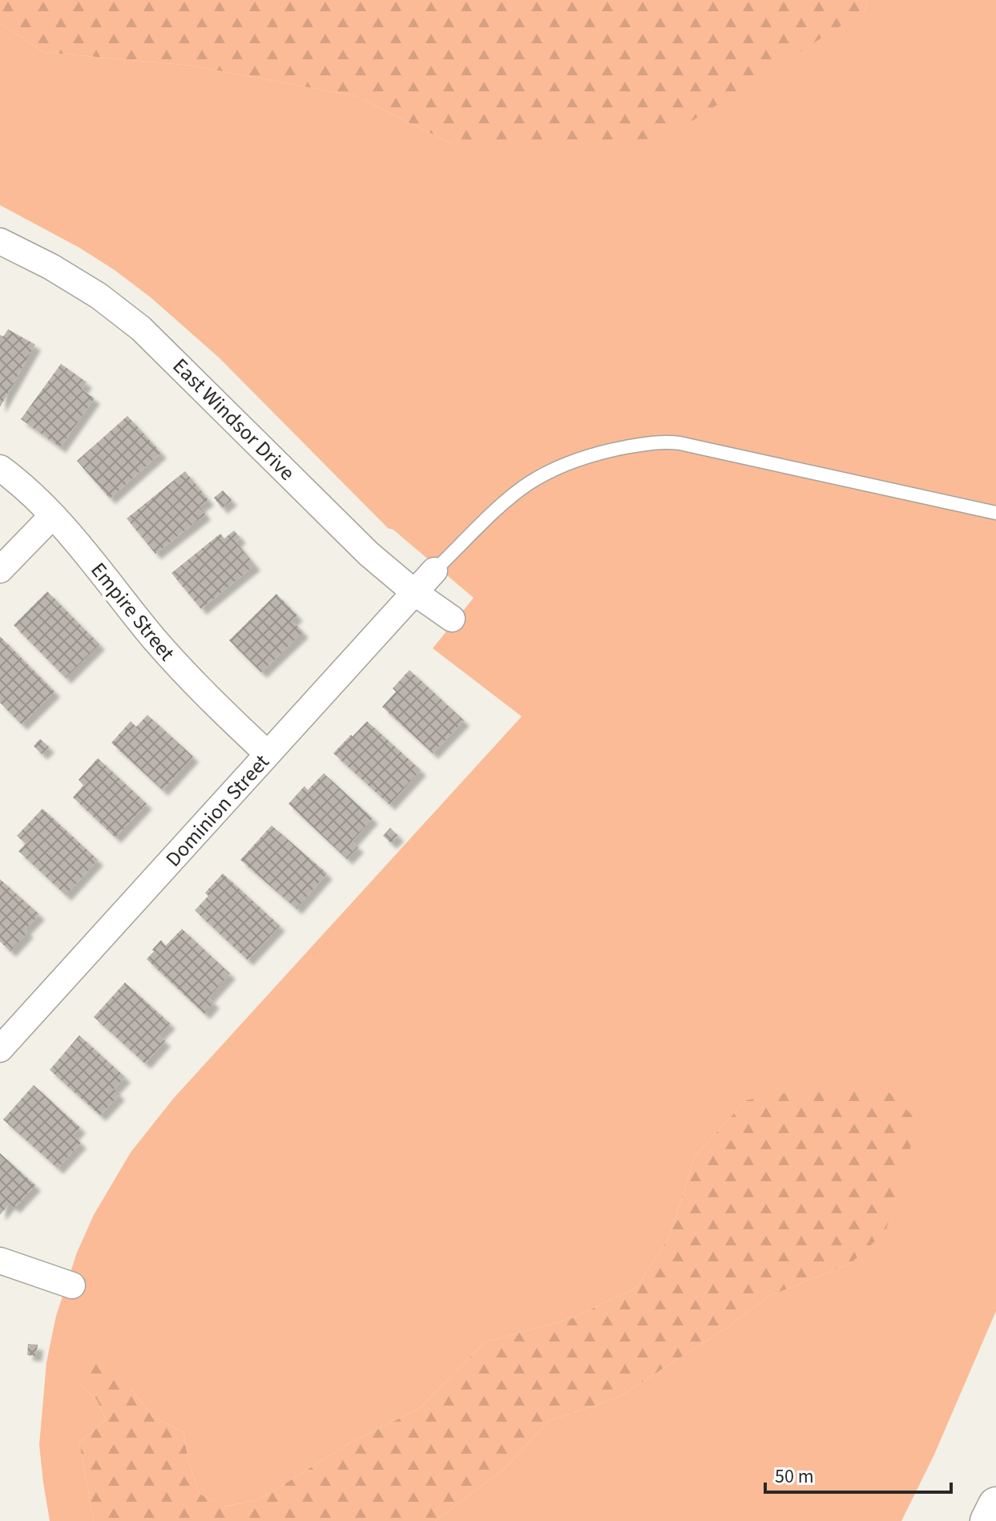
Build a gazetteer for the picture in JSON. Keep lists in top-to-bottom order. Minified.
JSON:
{"streets":{"street":["East Windsor Drive","Empire Street","Dominion Street"]},"crossings":[["East Windsor Drive","Dominion Street"],["Empire Street","Dominion Street"]],"scale_bar":"50 m"}
